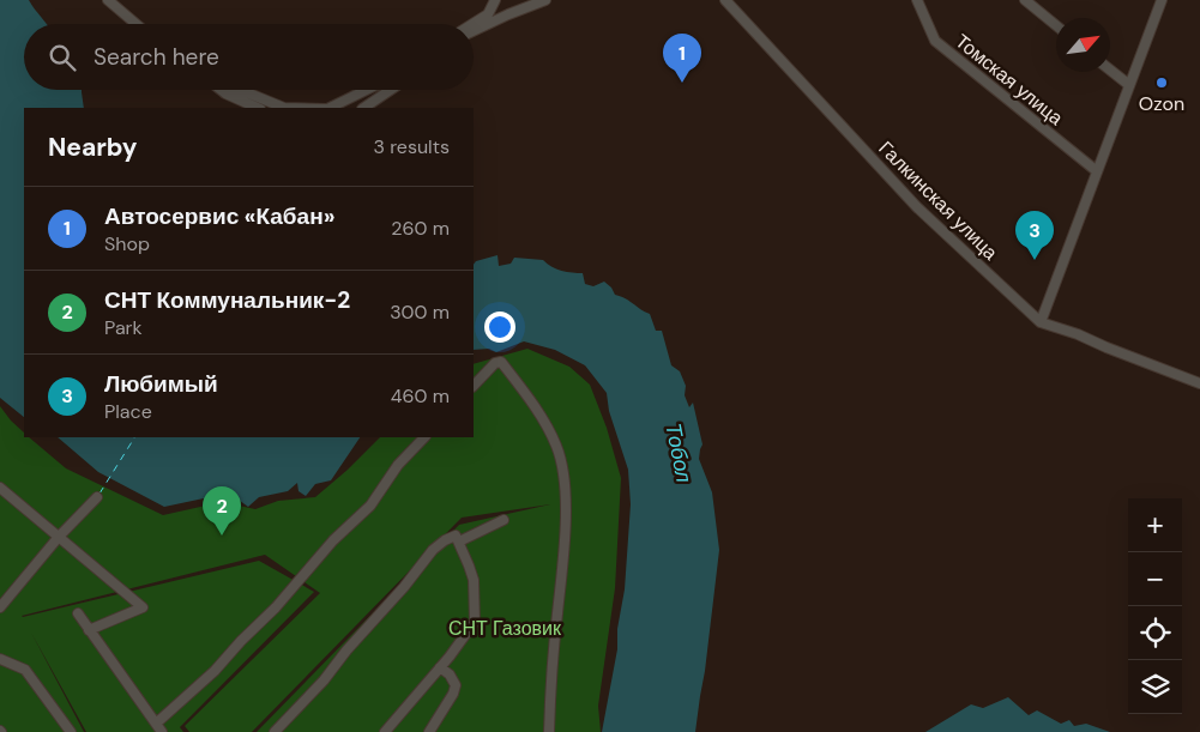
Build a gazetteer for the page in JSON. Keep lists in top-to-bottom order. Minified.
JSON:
{"streets":{"street":["Томская улица","Галкинская улица"]},"water":["Тобол"],"parks":["СНТ Газовик"],"places":["Ozon"],"north":"top right","page":{"search":"Search here","pins":["1","3","2"],"heading":["Nearby","3 results"],"list":[{"mark":"1","name":"Автосервис «Кабан»","note":"Shop","value":"260 m"},{"mark":"2","name":"СНТ Коммунальник-2","note":"Park","value":"300 m"},{"mark":"3","name":"Любимый","note":"Place","value":"460 m"}],"map_buttons":["+","−"]}}
